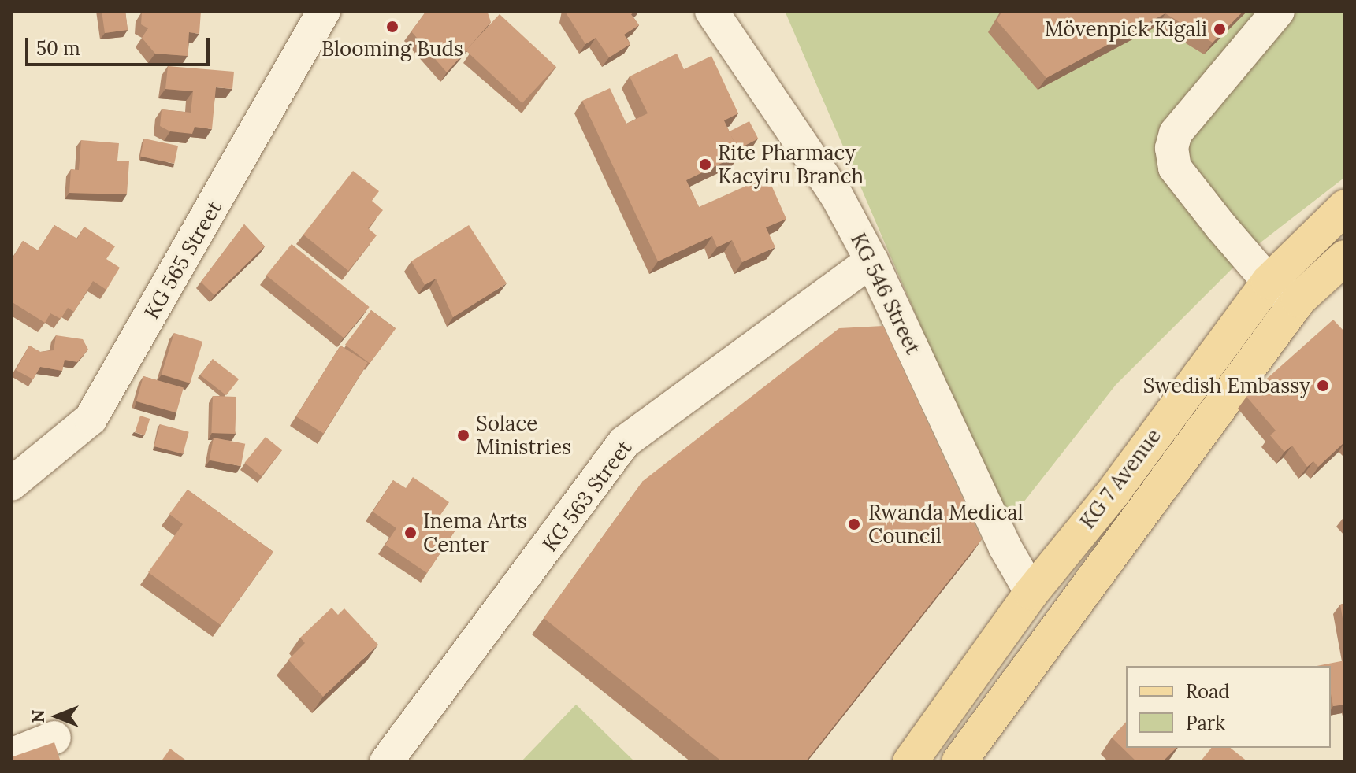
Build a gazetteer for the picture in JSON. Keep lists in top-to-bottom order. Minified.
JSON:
{"streets":{"main road":["KG 7 Avenue"],"street":["KG 565 Street","KG 546 Street","KG 563 Street"]},"crossings":[["KG 546 Street","KG 7 Avenue"],["KG 546 Street","KG 563 Street"]],"places":["Blooming Buds","Mövenpick Kigali","Rite Pharmacy Kacyiru Branch","Swedish Embassy","Solace Ministries","Rwanda Medical Council","Inema Arts Center"],"legend":["Road","Park"],"scale_bar":"50 m","north":"left"}
